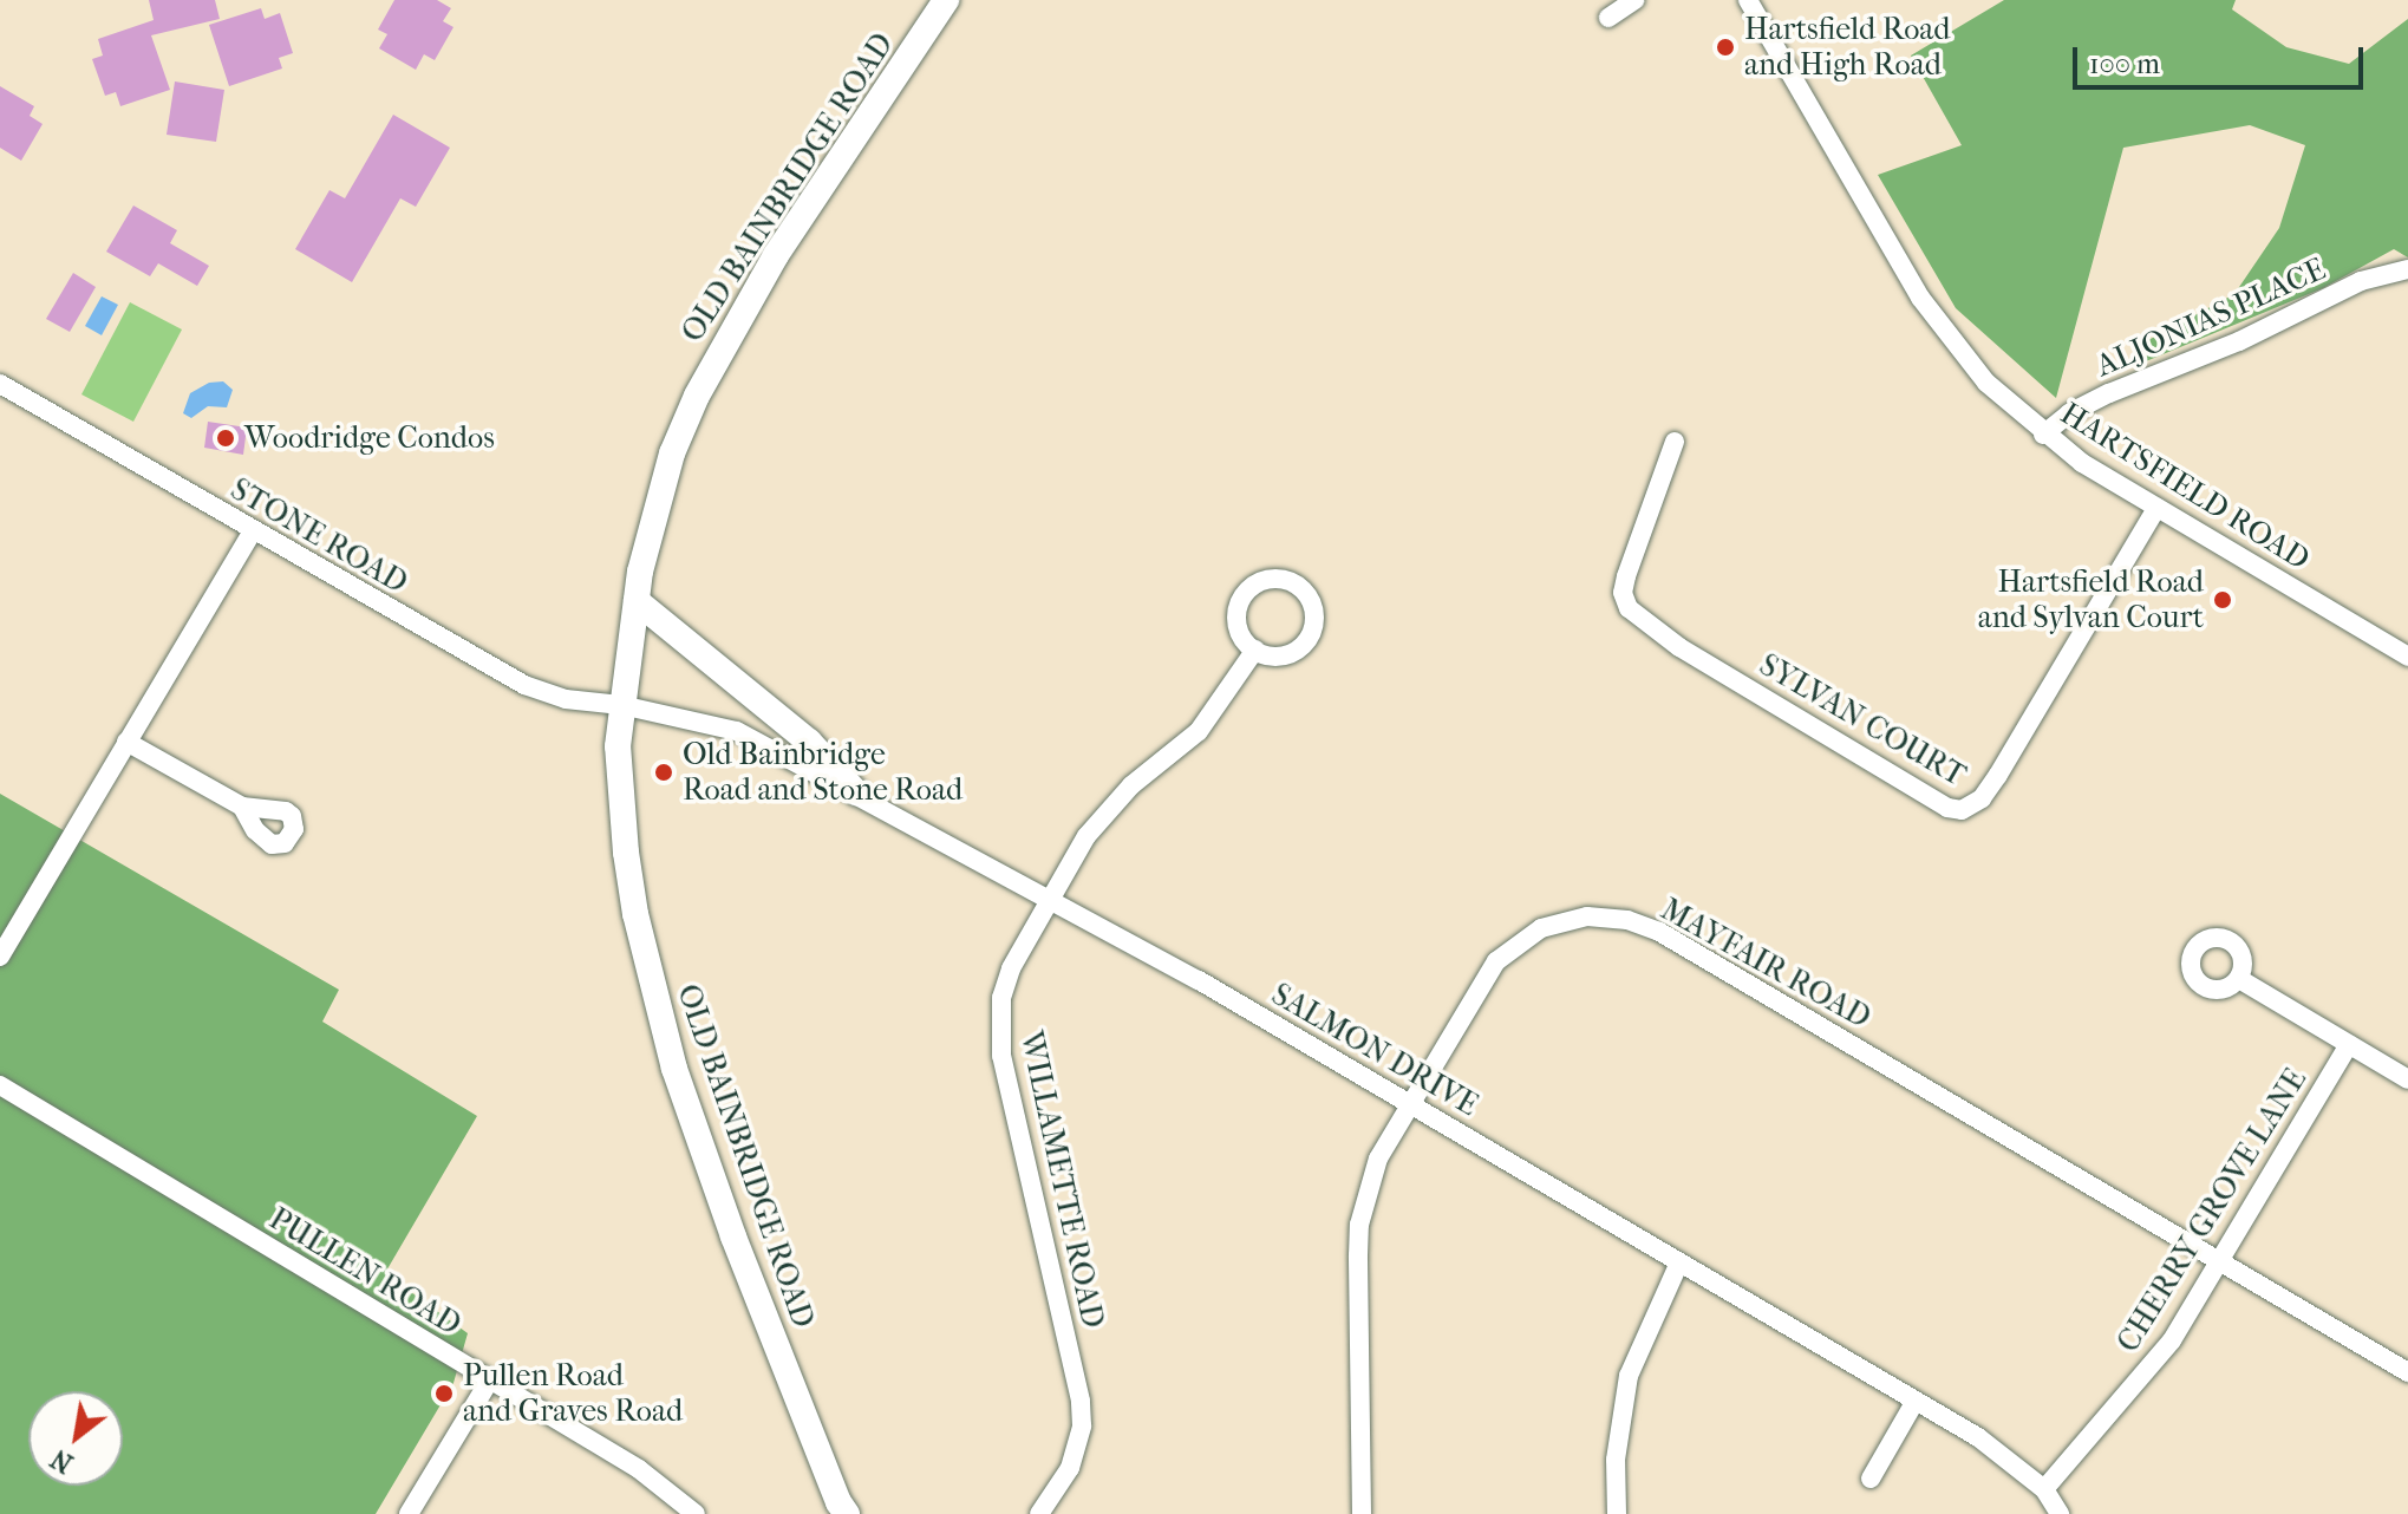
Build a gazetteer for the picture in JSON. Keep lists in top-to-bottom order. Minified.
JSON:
{"streets":{"main road":["OLD BAINBRIDGE ROAD"],"street":["ALJONIAS PLACE","HARTSFIELD ROAD","STONE ROAD","SYLVAN COURT","MAYFAIR ROAD","SALMON DRIVE","WILLAMETTE ROAD","CHERRY GROVE LANE","PULLEN ROAD"]},"crossings":[["OLD BAINBRIDGE ROAD","STONE ROAD"],["OLD BAINBRIDGE ROAD","SALMON DRIVE"],["ALJONIAS PLACE","HARTSFIELD ROAD"],["HARTSFIELD ROAD","SYLVAN COURT"],["STONE ROAD","SALMON DRIVE"],["MAYFAIR ROAD","SALMON DRIVE"],["MAYFAIR ROAD","CHERRY GROVE LANE"],["SALMON DRIVE","WILLAMETTE ROAD"],["SALMON DRIVE","CHERRY GROVE LANE"]],"places":["Hartsfield Road and High Road","Woodridge Condos","Hartsfield Road and Sylvan Court","Old Bainbridge Road and Stone Road","Pullen Road and Graves Road"],"scale_bar":"100 m","north":"bottom left"}
